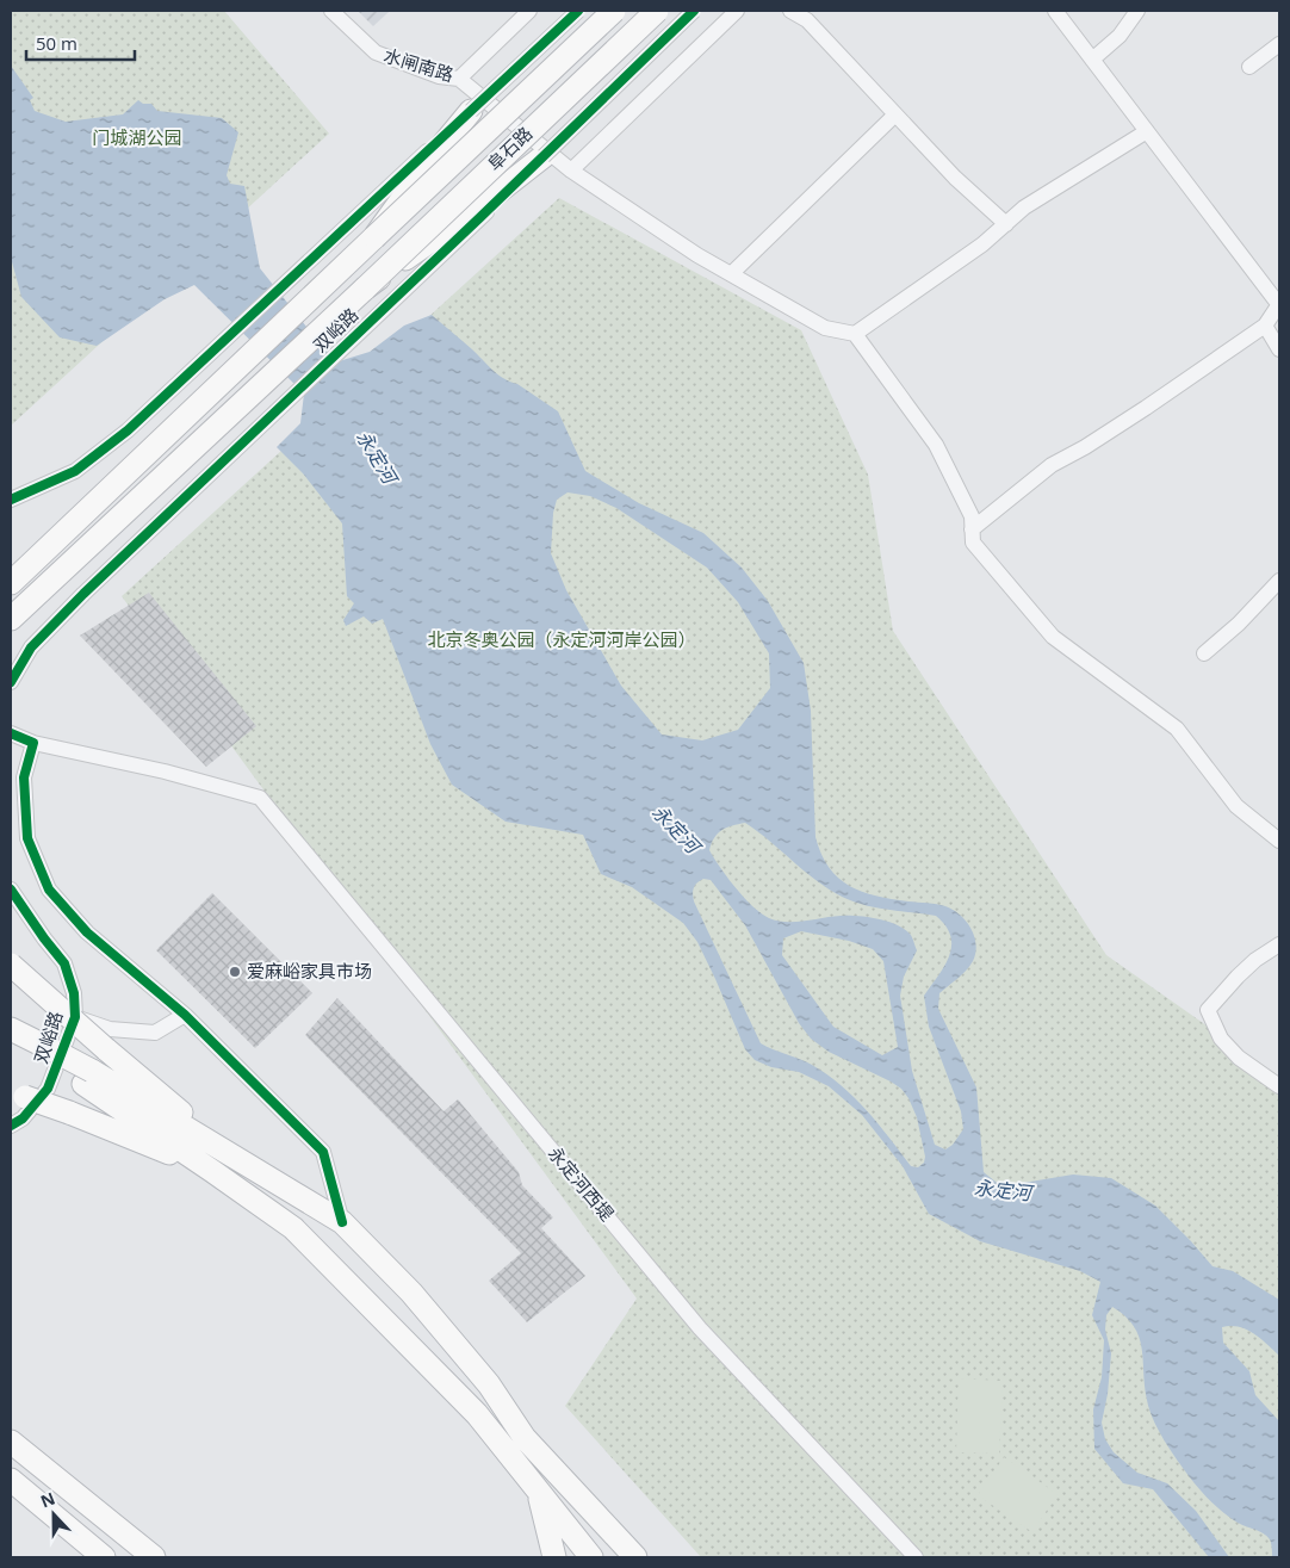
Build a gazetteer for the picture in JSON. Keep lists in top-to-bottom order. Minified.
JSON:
{"streets":{"highway":["阜石路","双峪路"],"street":["水闸南路","永定河西堤"]},"crossings":[["阜石路","双峪路"]],"water":["永定河"],"parks":["门城湖公园","北京冬奥公园（永定河河岸公园）"],"places":["爱麻峪家具市场"],"scale_bar":"50 m","north":"top"}
